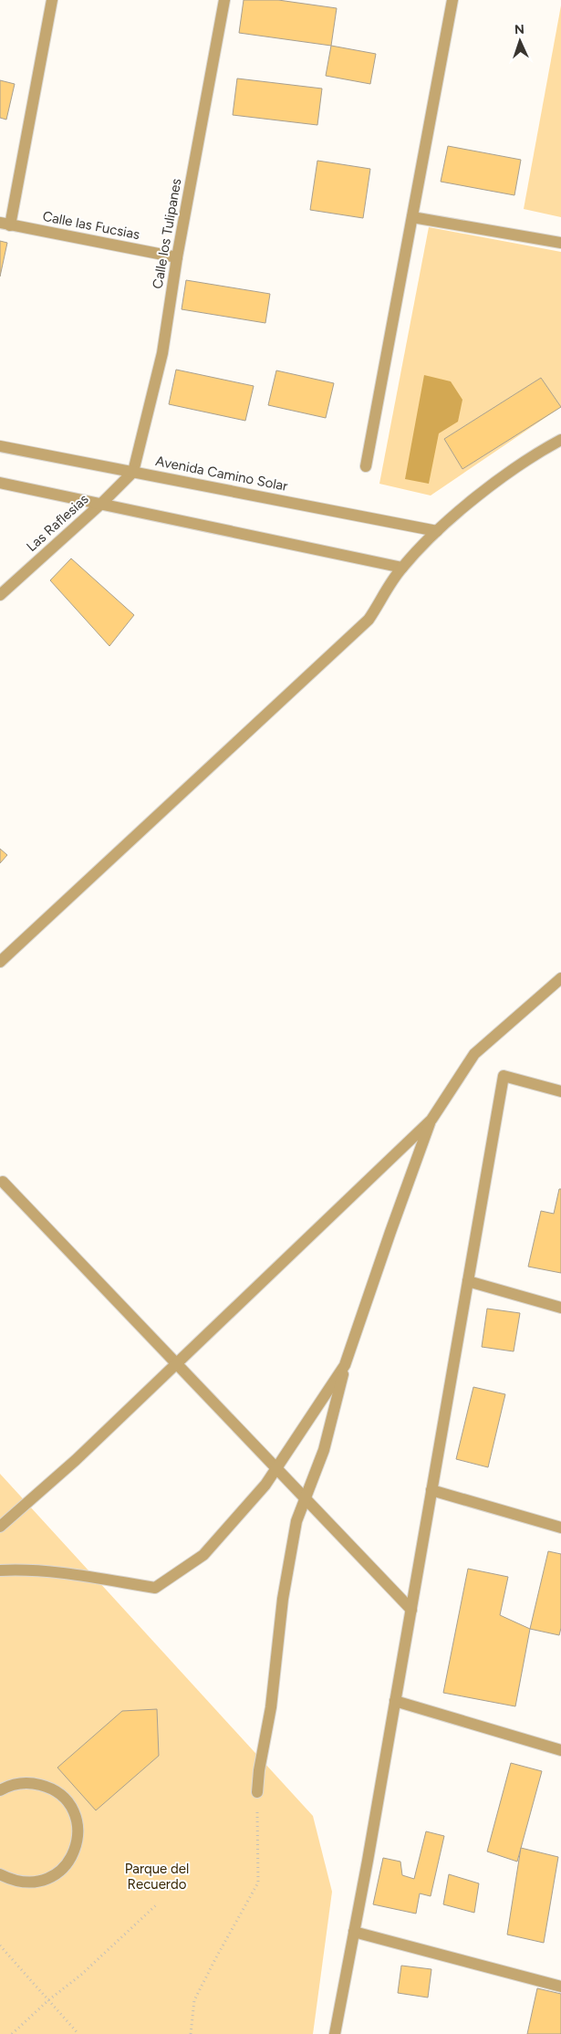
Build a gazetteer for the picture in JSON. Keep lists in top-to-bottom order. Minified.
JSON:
{"streets":{"street":["Calle las Fucsias","Calle los Tulipanes","Avenida Camino Solar","Las Raflesias"]},"crossings":[["Calle las Fucsias","Calle los Tulipanes"],["Calle los Tulipanes","Avenida Camino Solar"],["Calle los Tulipanes","Las Raflesias"],["Avenida Camino Solar","Las Raflesias"]],"parks":["Parque del Recuerdo"],"north":"top"}
